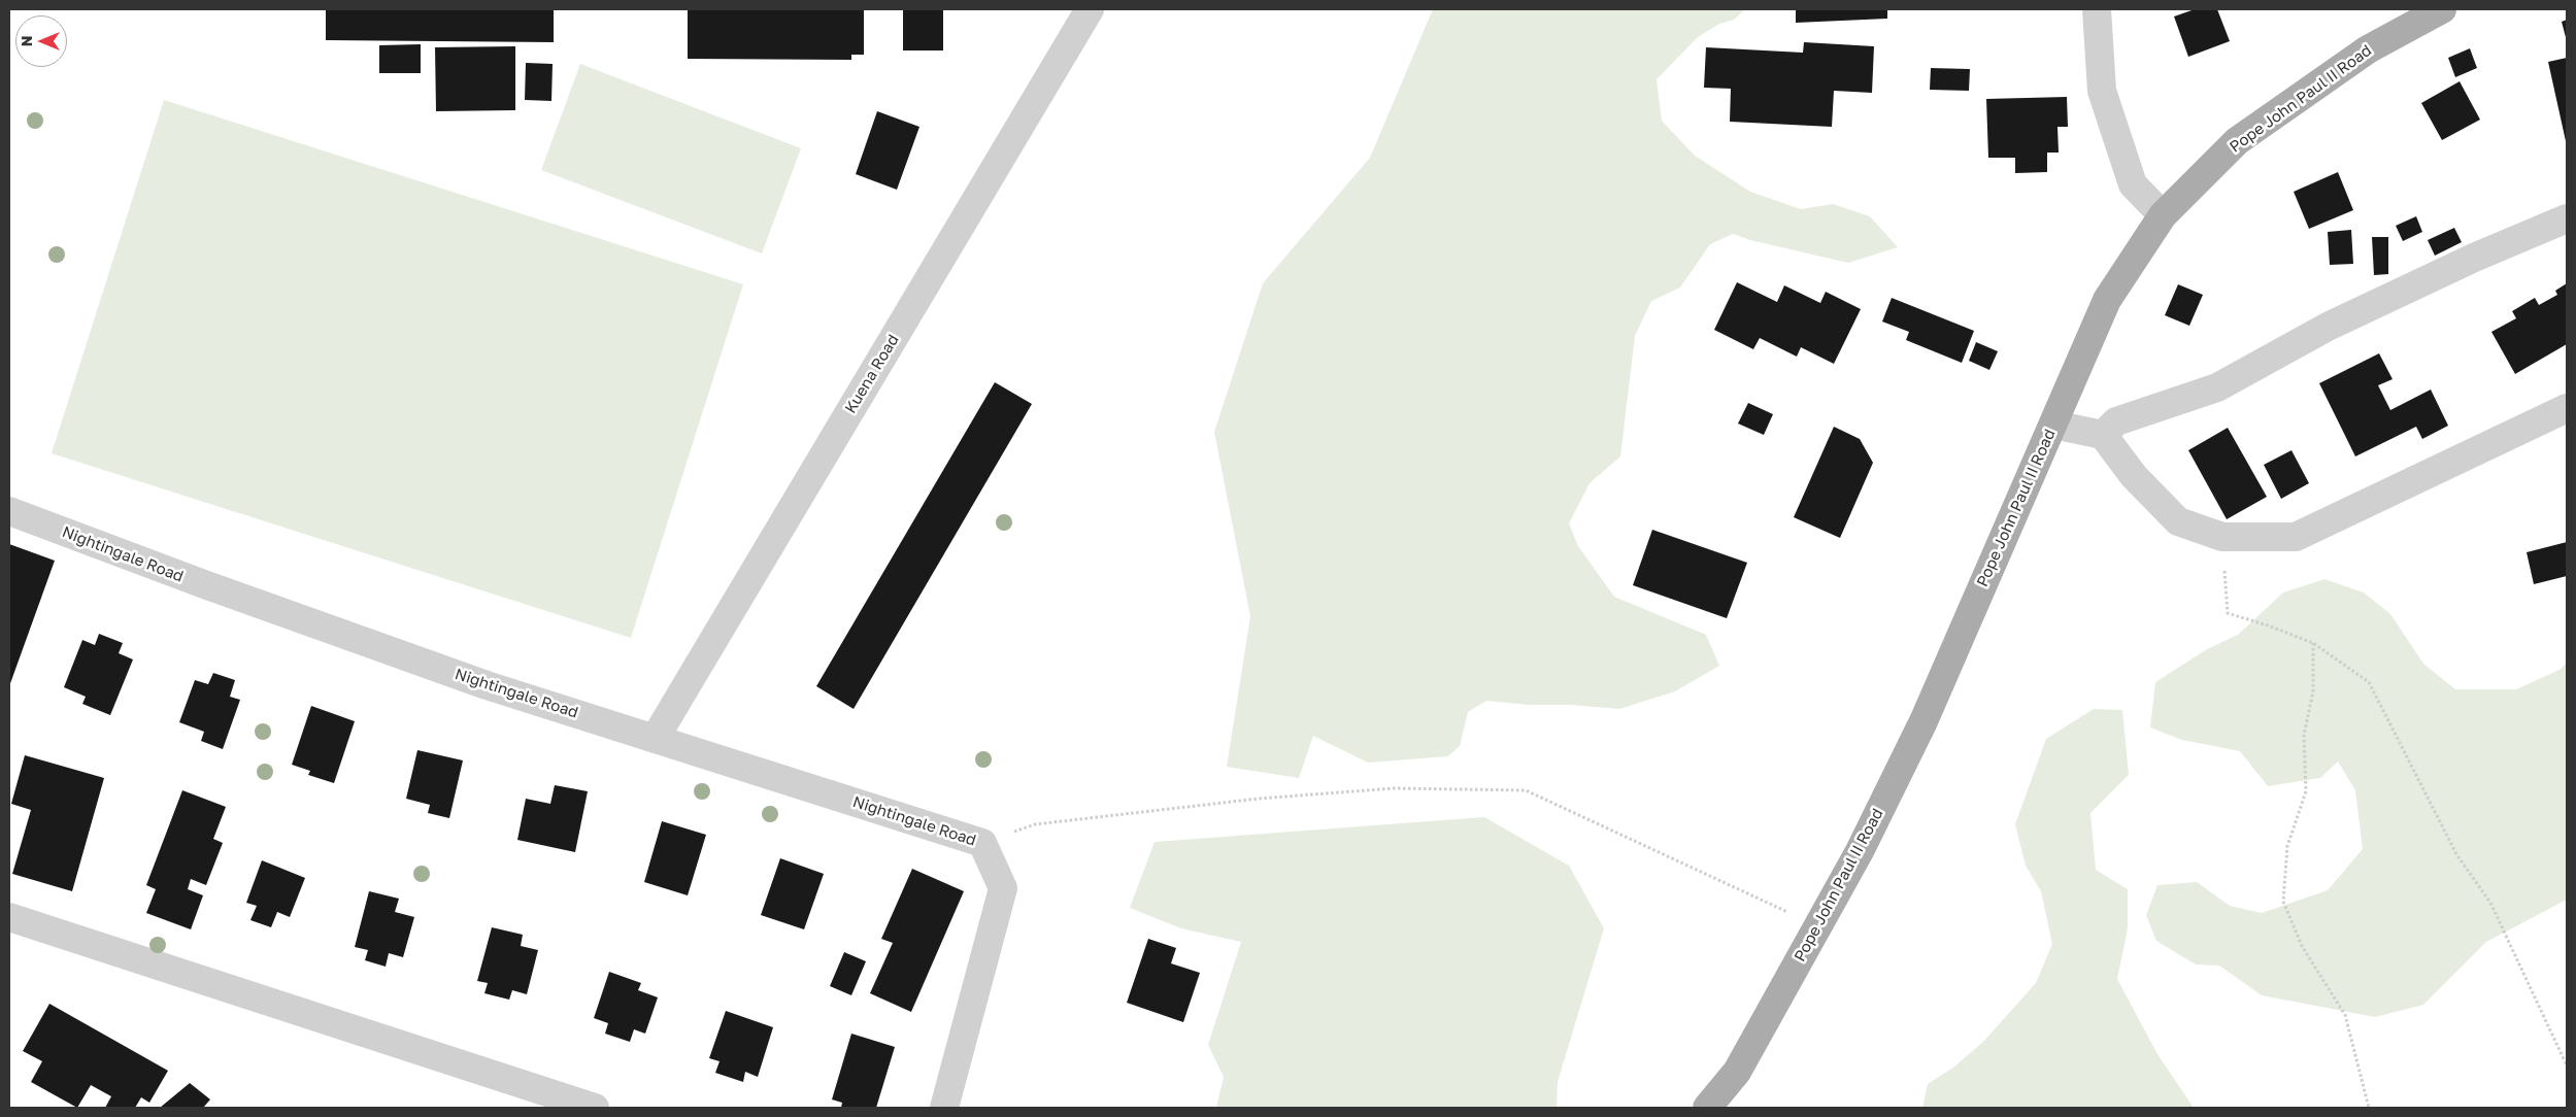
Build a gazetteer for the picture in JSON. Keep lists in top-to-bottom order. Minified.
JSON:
{"streets":{"main road":["Pope John Paul II Road"],"street":["Kuena Road","Nightingale Road"]},"crossings":[["Kuena Road","Nightingale Road"]],"north":"left"}
